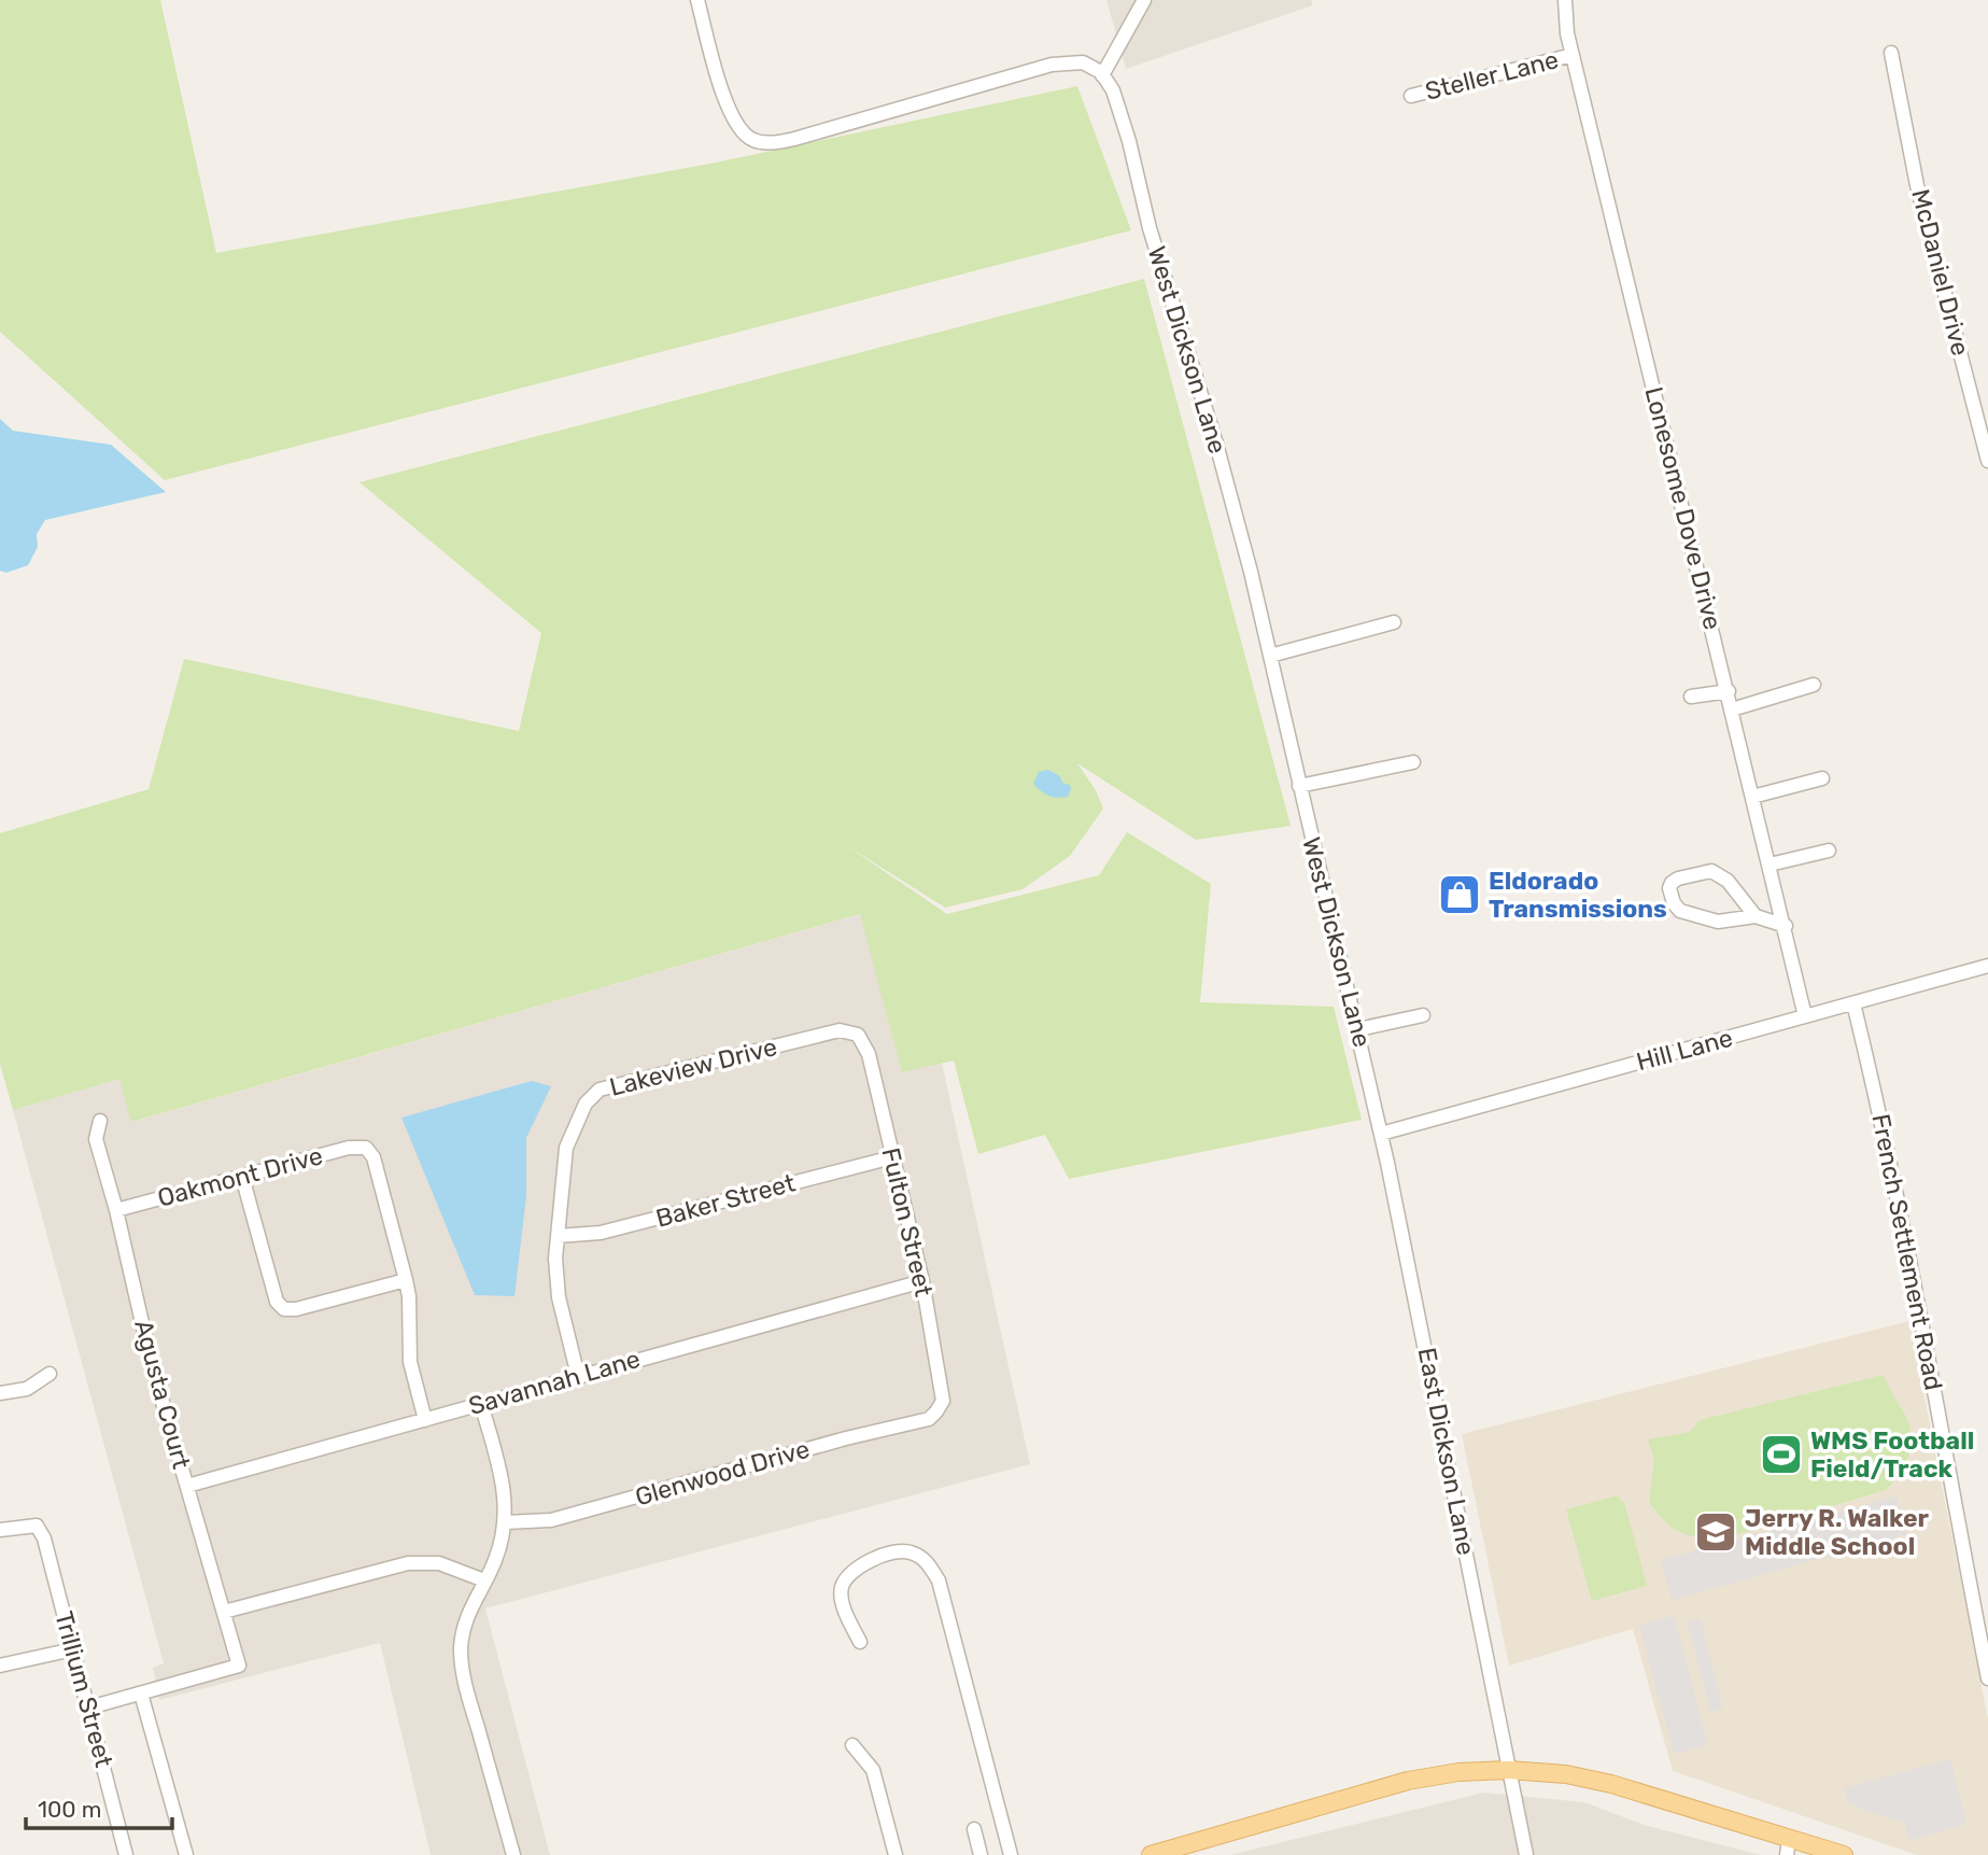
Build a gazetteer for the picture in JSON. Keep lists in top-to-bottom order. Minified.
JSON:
{"streets":{"street":["Steller Lane","McDaniel Drive","West Dickson Lane","Lonesome Dove Drive","Hill Lane","Lakeview Drive","Oakmont Drive","Baker Street","Fulton Street","French Settlement Road","Savannah Lane","Agusta Court","East Dickson Lane","Glenwood Drive","Trillium Street"]},"crossings":[["Steller Lane","Lonesome Dove Drive"],["West Dickson Lane","Hill Lane"],["West Dickson Lane","East Dickson Lane"],["Lonesome Dove Drive","Hill Lane"],["Hill Lane","French Settlement Road"],["Hill Lane","East Dickson Lane"],["Lakeview Drive","Baker Street"],["Lakeview Drive","Fulton Street"],["Lakeview Drive","Savannah Lane"],["Oakmont Drive","Agusta Court"],["Baker Street","Fulton Street"],["Fulton Street","Savannah Lane"],["Fulton Street","Glenwood Drive"],["Savannah Lane","Agusta Court"]],"places":{"shop":["Eldorado Transmissions"],"sports":["WMS Football Field/Track"],"school or university":["Jerry R. Walker Middle School"]},"scale_bar":"100 m"}
